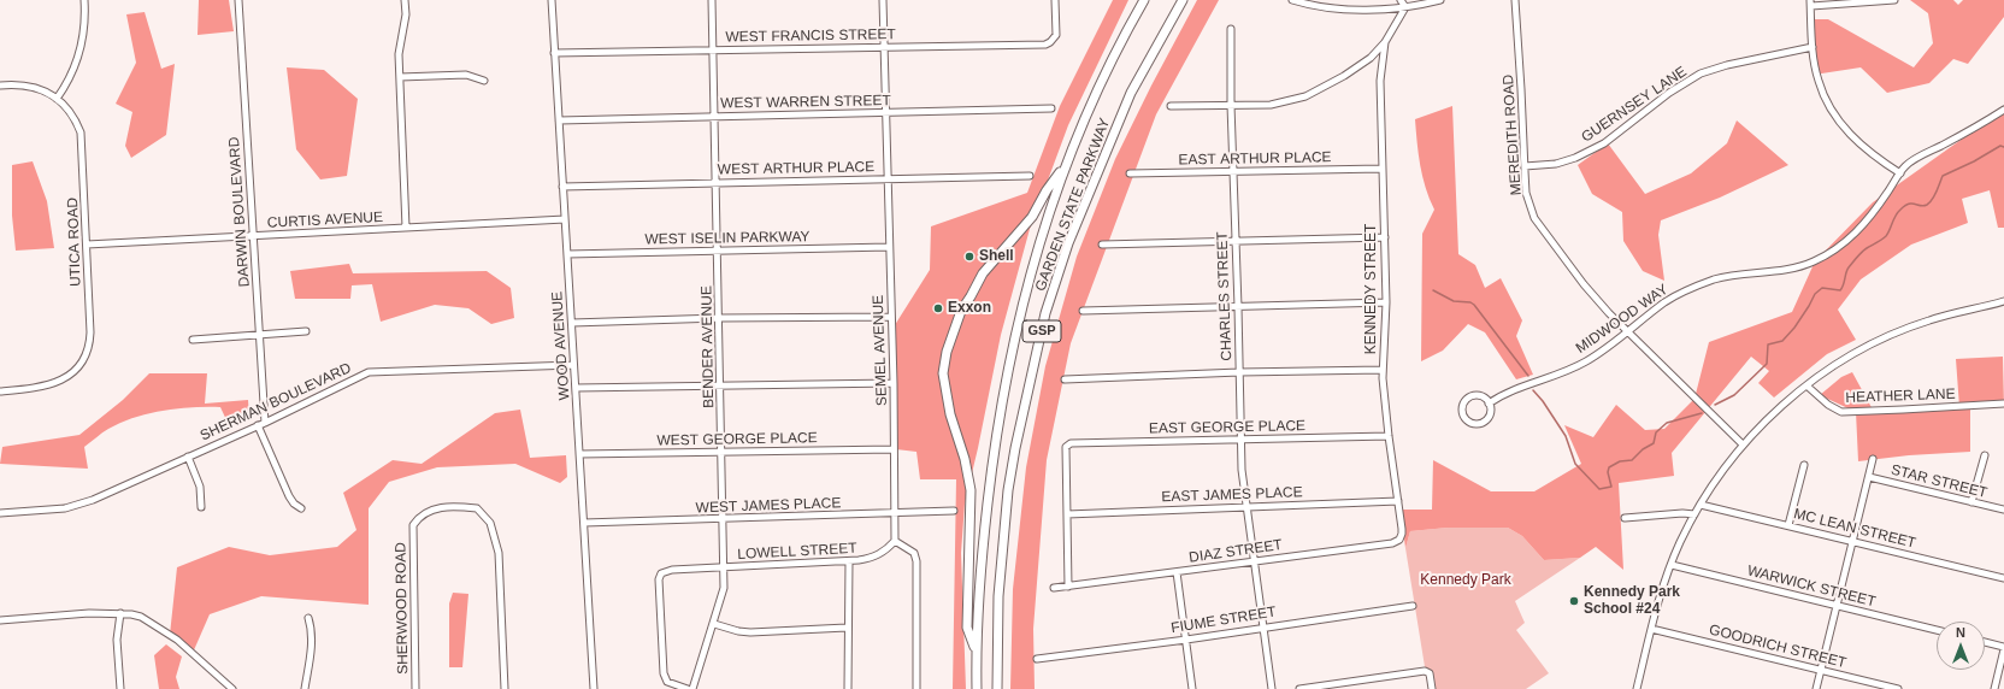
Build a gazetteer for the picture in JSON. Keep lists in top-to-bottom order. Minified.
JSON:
{"streets":{"highway":["GARDEN STATE PARKWAY","GSP"],"street":["WEST FRANCIS STREET","WEST WARREN STREET","GUERNSEY LANE","MEREDITH ROAD","EAST ARTHUR PLACE","WEST ARTHUR PLACE","DARWIN BOULEVARD","CURTIS AVENUE","WEST ISELIN PARKWAY","UTICA ROAD","KENNEDY STREET","CHARLES STREET","MIDWOOD WAY","WOOD AVENUE","BENDER AVENUE","SEMEL AVENUE","HEATHER LANE","SHERMAN BOULEVARD","EAST GEORGE PLACE","WEST GEORGE PLACE","STAR STREET","EAST JAMES PLACE","WEST JAMES PLACE","MC LEAN STREET","LOWELL STREET","DIAZ STREET","WARWICK STREET","SHERWOOD ROAD","FIUME STREET","GOODRICH STREET"]},"crossings":[["WEST FRANCIS STREET","WOOD AVENUE"],["WEST FRANCIS STREET","BENDER AVENUE"],["WEST FRANCIS STREET","SEMEL AVENUE"],["WEST WARREN STREET","WOOD AVENUE"],["WEST WARREN STREET","BENDER AVENUE"],["WEST WARREN STREET","SEMEL AVENUE"],["GUERNSEY LANE","MEREDITH ROAD"],["MEREDITH ROAD","MIDWOOD WAY"],["EAST ARTHUR PLACE","KENNEDY STREET"],["EAST ARTHUR PLACE","CHARLES STREET"],["WEST ARTHUR PLACE","WOOD AVENUE"],["WEST ARTHUR PLACE","BENDER AVENUE"],["WEST ARTHUR PLACE","SEMEL AVENUE"],["DARWIN BOULEVARD","CURTIS AVENUE"],["DARWIN BOULEVARD","SHERMAN BOULEVARD"],["CURTIS AVENUE","UTICA ROAD"],["CURTIS AVENUE","WOOD AVENUE"],["WEST ISELIN PARKWAY","WOOD AVENUE"],["WEST ISELIN PARKWAY","BENDER AVENUE"],["WEST ISELIN PARKWAY","SEMEL AVENUE"],["KENNEDY STREET","EAST GEORGE PLACE"],["KENNEDY STREET","EAST JAMES PLACE"],["KENNEDY STREET","DIAZ STREET"],["CHARLES STREET","EAST GEORGE PLACE"],["CHARLES STREET","EAST JAMES PLACE"],["CHARLES STREET","DIAZ STREET"],["CHARLES STREET","FIUME STREET"],["WOOD AVENUE","SHERMAN BOULEVARD"],["WOOD AVENUE","WEST GEORGE PLACE"],["WOOD AVENUE","WEST JAMES PLACE"],["BENDER AVENUE","WEST GEORGE PLACE"],["BENDER AVENUE","WEST JAMES PLACE"],["BENDER AVENUE","LOWELL STREET"],["SEMEL AVENUE","WEST GEORGE PLACE"],["SEMEL AVENUE","WEST JAMES PLACE"],["SEMEL AVENUE","LOWELL STREET"],["EAST GEORGE PLACE","EAST JAMES PLACE"]],"parks":["Kennedy Park"],"places":["Shell","Exxon","Kennedy Park School #24"],"north":"top"}
